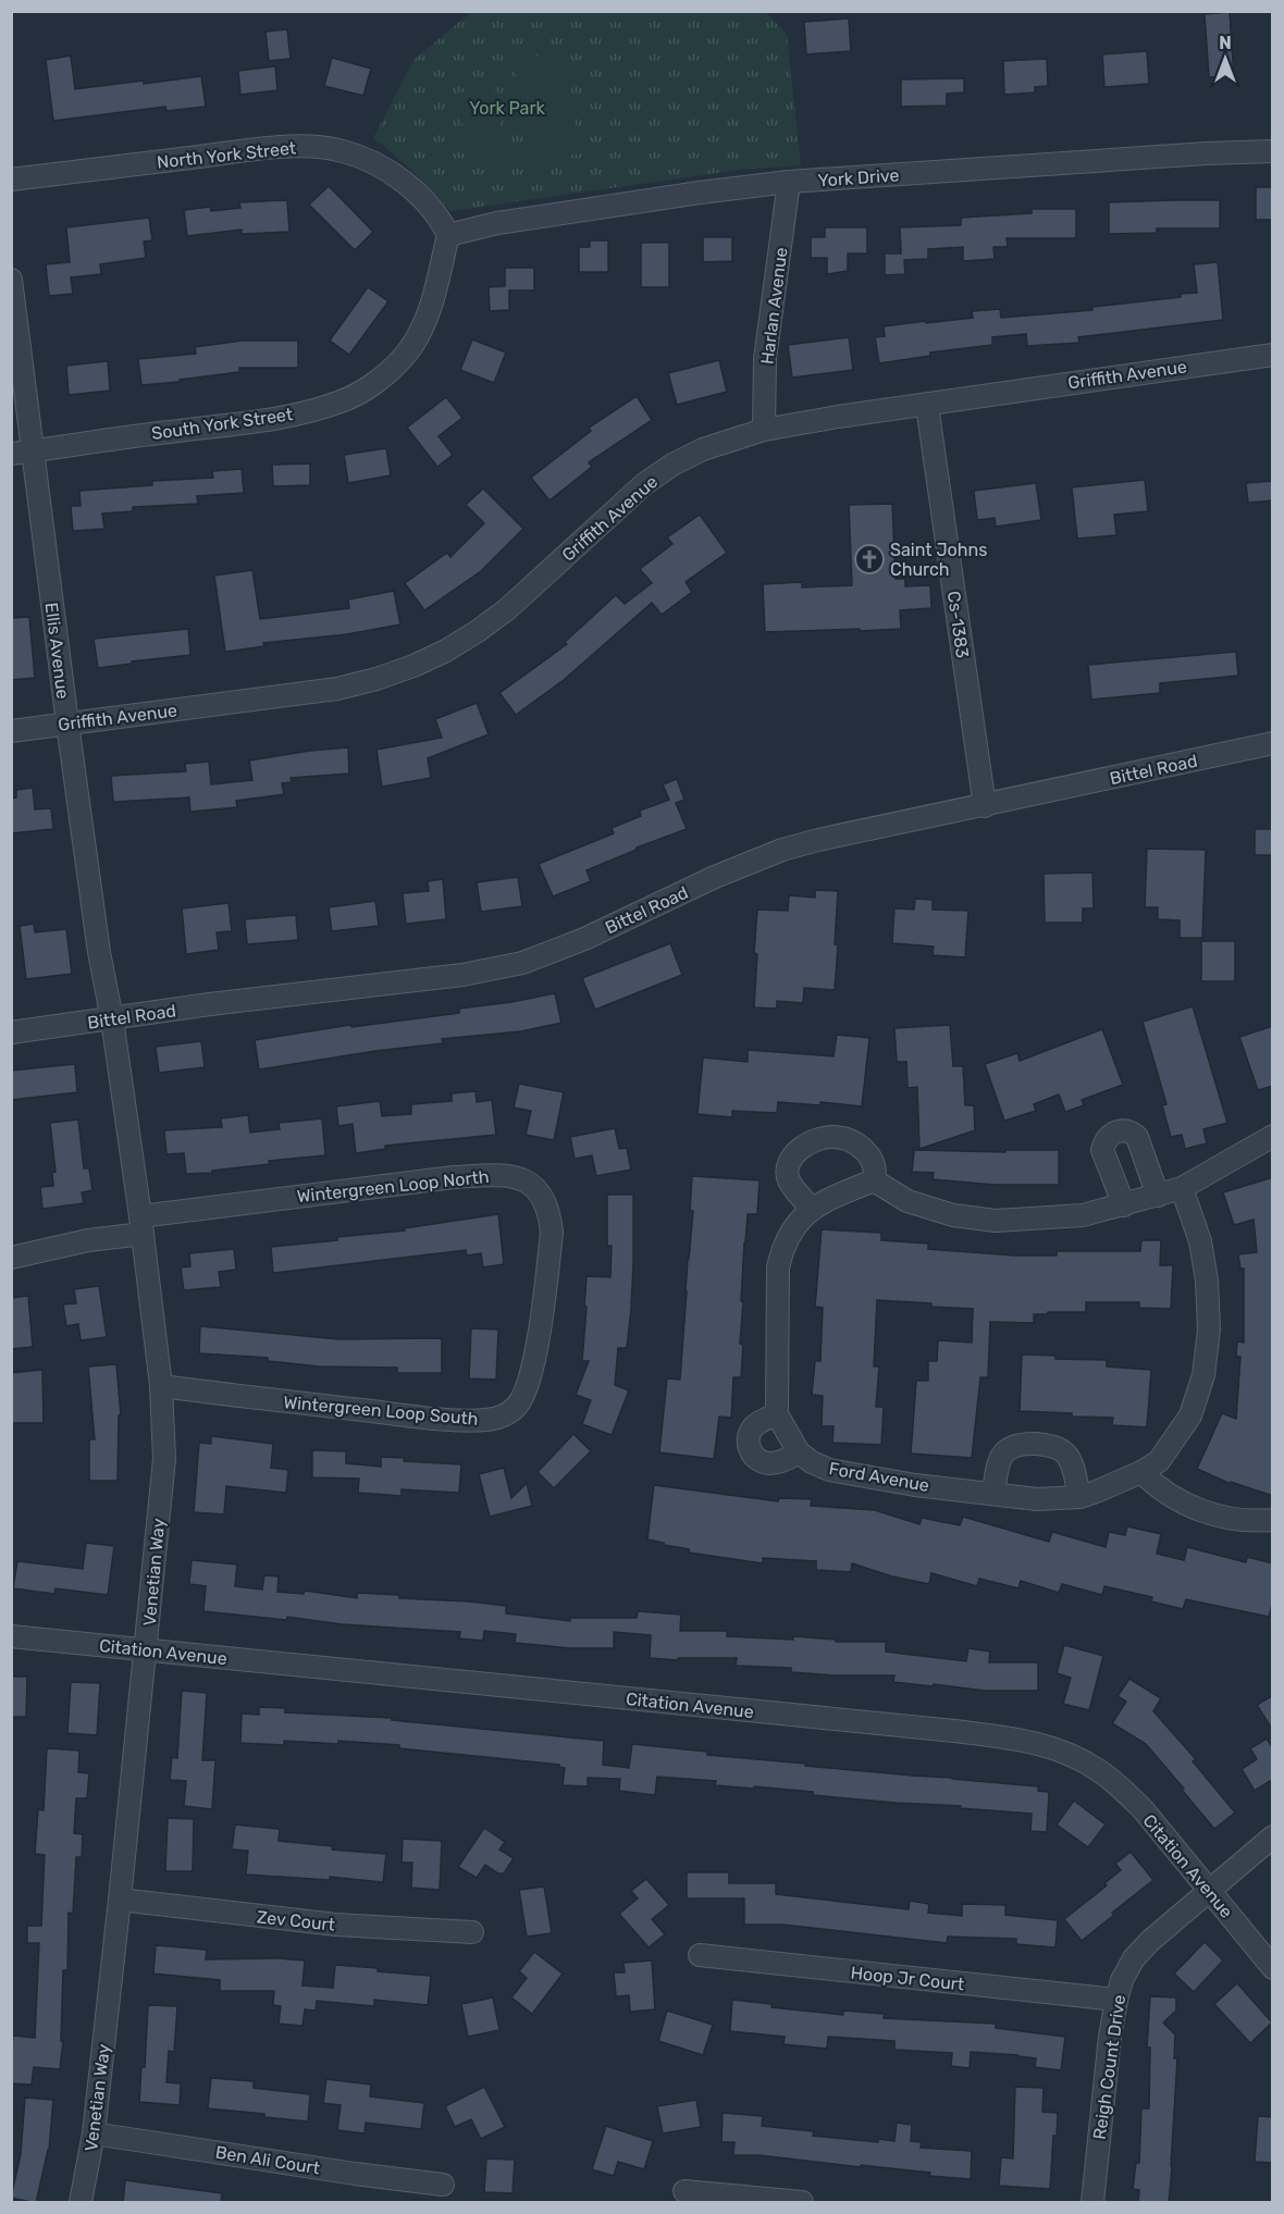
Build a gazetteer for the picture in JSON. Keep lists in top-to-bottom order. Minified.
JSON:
{"streets":{"street":["North York Street","York Drive","Harlan Avenue","Griffith Avenue","South York Street","Cs-1383","Ellis Avenue","Bittel Road","Wintergreen Loop North","Wintergreen Loop South","Ford Avenue","Venetian Way","Citation Avenue","Zev Court","Hoop Jr Court","Reigh Count Drive","Ben Ali Court"]},"crossings":[["North York Street","York Drive"],["North York Street","South York Street"],["York Drive","Harlan Avenue"],["York Drive","South York Street"],["Harlan Avenue","Griffith Avenue"],["Griffith Avenue","Cs-1383"],["Griffith Avenue","Ellis Avenue"],["South York Street","Ellis Avenue"],["Cs-1383","Bittel Road"],["Ellis Avenue","Bittel Road"],["Ellis Avenue","Venetian Way"],["Bittel Road","Venetian Way"],["Wintergreen Loop North","Wintergreen Loop South"],["Wintergreen Loop North","Venetian Way"],["Wintergreen Loop South","Venetian Way"],["Venetian Way","Citation Avenue"],["Venetian Way","Zev Court"],["Venetian Way","Ben Ali Court"],["Citation Avenue","Reigh Count Drive"],["Hoop Jr Court","Reigh Count Drive"]],"parks":["York Park"],"places":{"church":["Saint Johns Church"]},"north":"top"}
